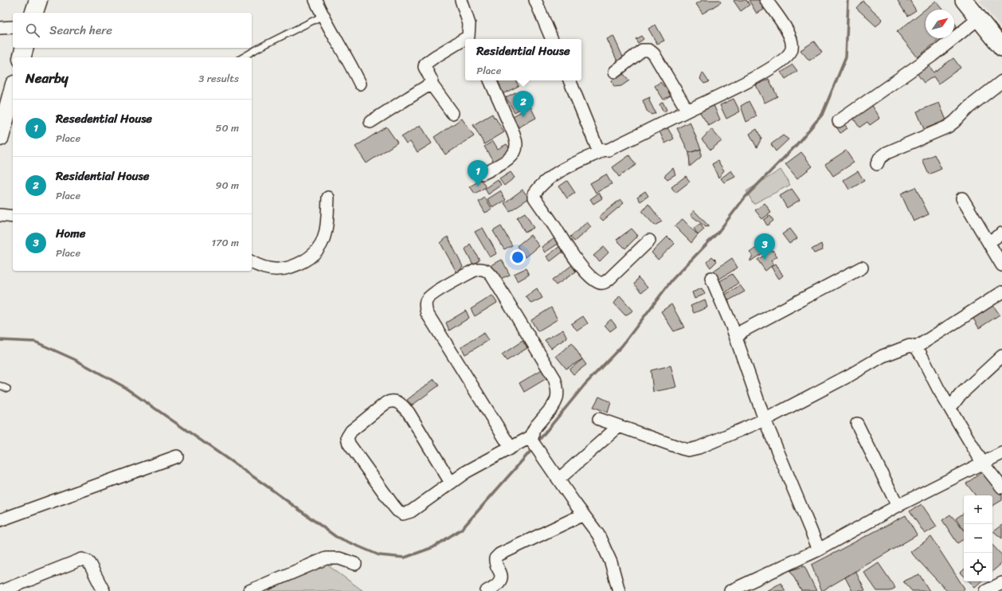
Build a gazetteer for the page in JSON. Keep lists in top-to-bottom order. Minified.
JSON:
{"north":"top right","page":{"search":"Search here","popup":["Residential House","Place"],"heading":["Nearby","3 results"],"pins":["2","1","3"],"list":[{"mark":"1","name":"Resedential House","note":"Place","value":"50 m"},{"mark":"2","name":"Residential House","note":"Place","value":"90 m"},{"mark":"3","name":"Home","note":"Place","value":"170 m"}],"map_buttons":["+","−"]}}
